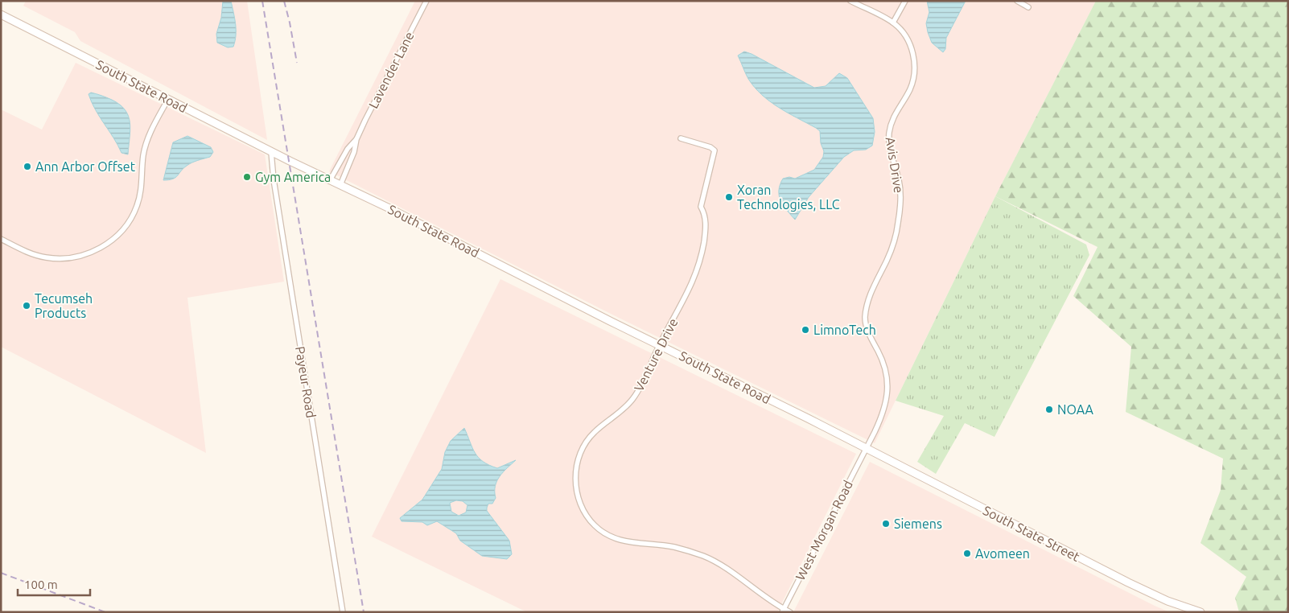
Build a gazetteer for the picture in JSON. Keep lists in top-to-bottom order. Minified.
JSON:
{"streets":{"main road":["South State Road","South State Street"],"street":["Lavender Lane","Avis Drive","Venture Drive","Payeur Road","West Morgan Road"]},"crossings":[["Lavender Lane","South State Road"],["South State Road","Avis Drive"],["South State Road","Venture Drive"],["South State Road","Payeur Road"],["South State Road","West Morgan Road"],["South State Road","South State Street"],["Avis Drive","West Morgan Road"],["Avis Drive","South State Street"],["Venture Drive","West Morgan Road"],["West Morgan Road","South State Street"]],"places":["Ann Arbor Offset","Gym America","Xoran Technologies, LLC","Tecumseh Products","LimnoTech","NOAA","Siemens","Avomeen"],"scale_bar":"100 m"}
